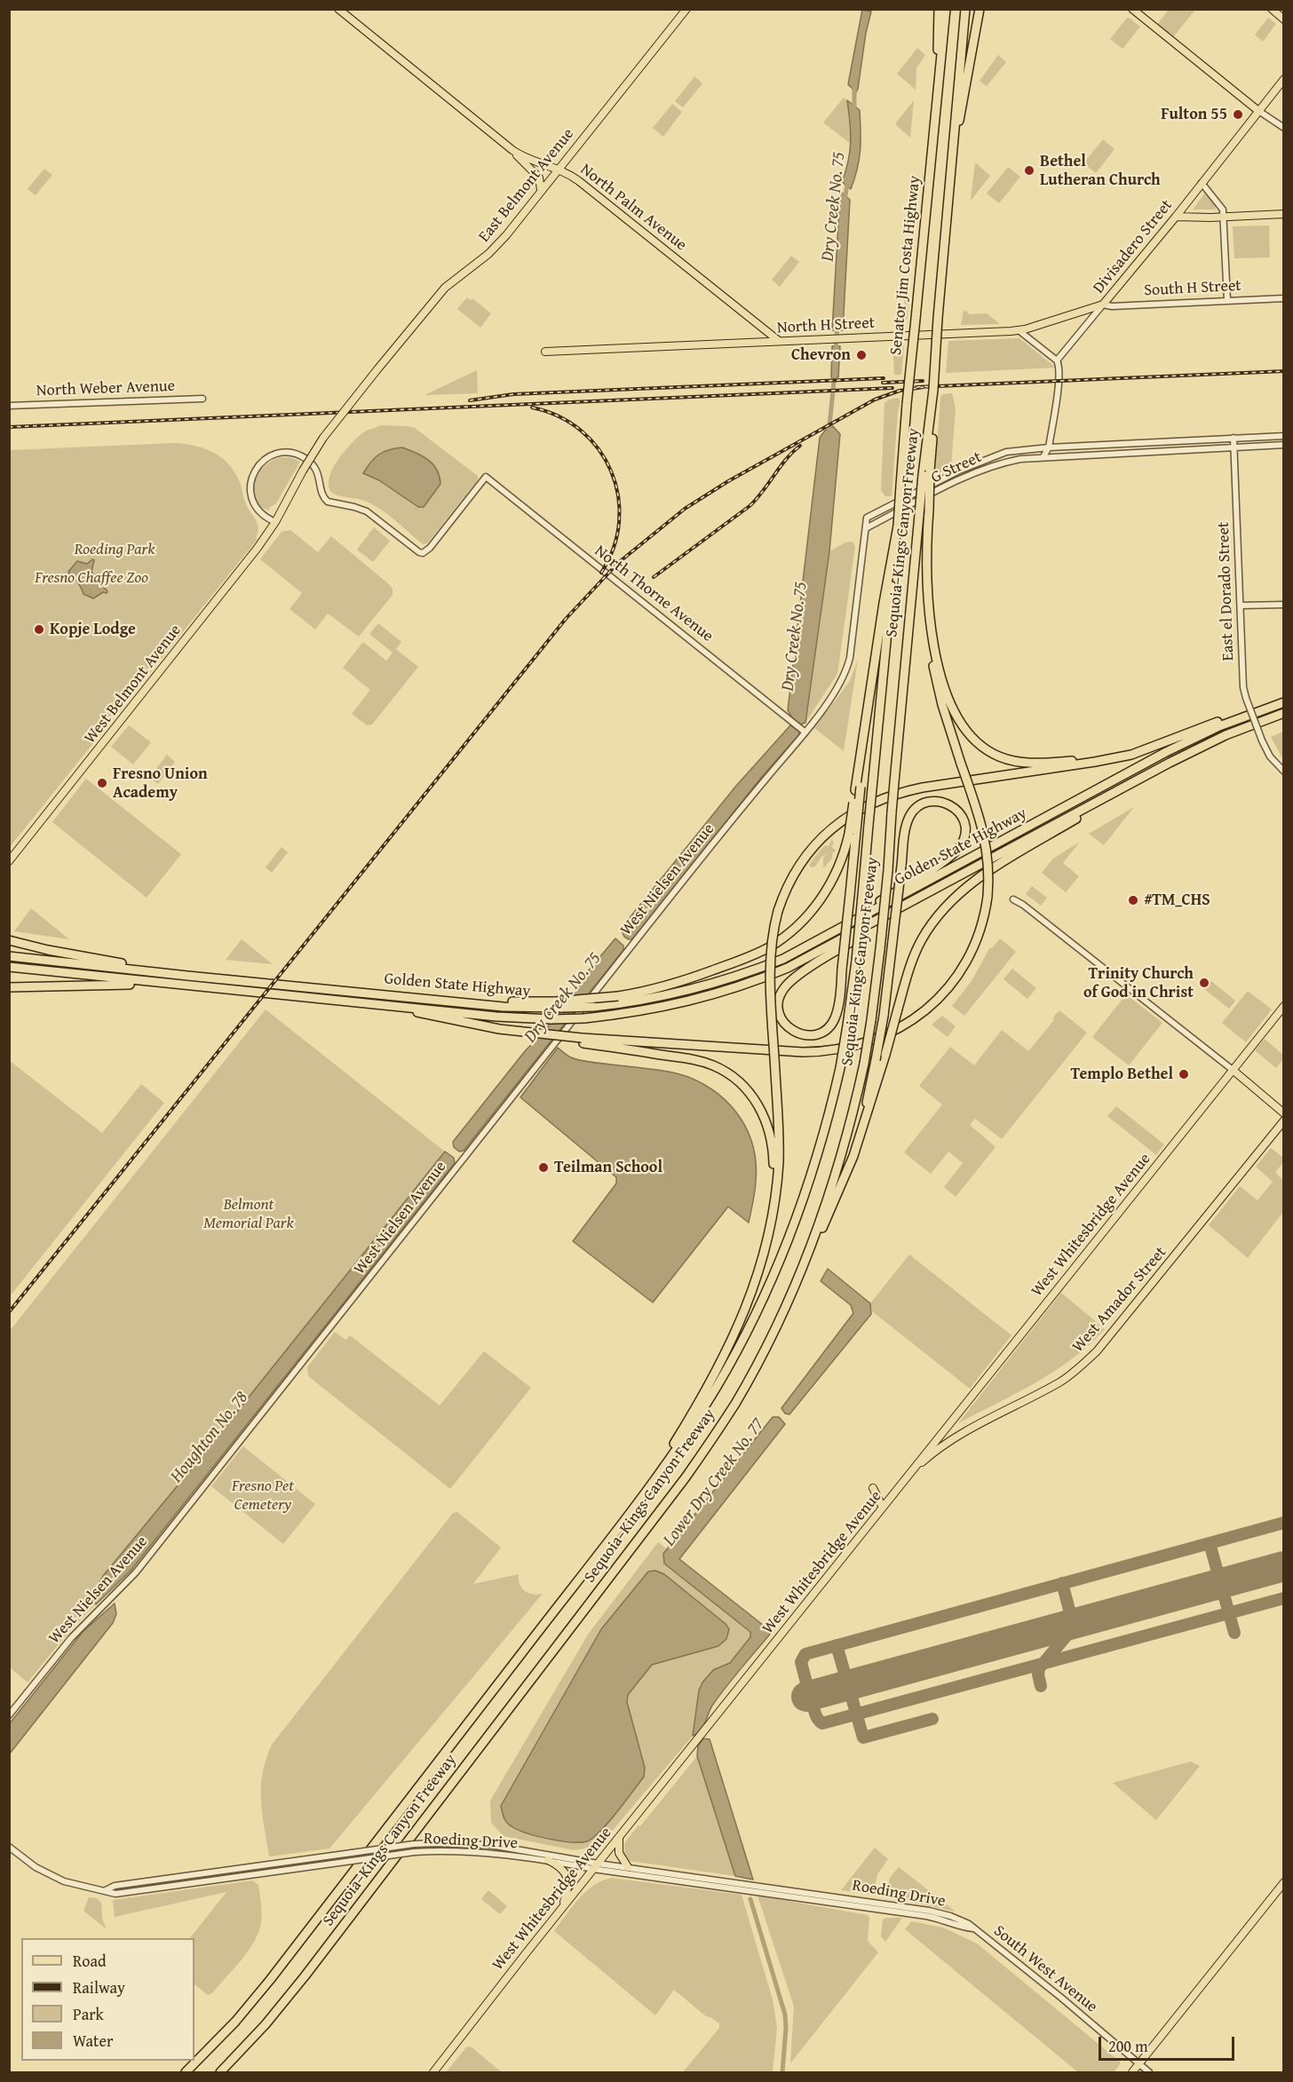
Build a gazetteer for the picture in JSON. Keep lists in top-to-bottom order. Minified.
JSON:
{"streets":{"highway":["Senator Jim Costa Highway","Sequoia–Kings Canyon Freeway","Golden State Highway"],"main road":["East Belmont Avenue","North Palm Avenue","Divisadero Street","North H Street","West Belmont Avenue","West Whitesbridge Avenue","West Amador Street"],"street":["South H Street","North Weber Avenue","G Street","East el Dorado Street","North Thorne Avenue","West Nielsen Avenue","Roeding Drive","South West Avenue"]},"crossings":[["East Belmont Avenue","North Palm Avenue"],["East Belmont Avenue","West Belmont Avenue"],["North Palm Avenue","North H Street"],["Divisadero Street","South H Street"],["Divisadero Street","North H Street"],["Senator Jim Costa Highway","Sequoia–Kings Canyon Freeway"],["South H Street","North H Street"],["G Street","East el Dorado Street"],["North Thorne Avenue","West Belmont Avenue"],["North Thorne Avenue","West Nielsen Avenue"],["West Whitesbridge Avenue","West Amador Street"],["West Whitesbridge Avenue","Roeding Drive"],["Roeding Drive","South West Avenue"]],"water":["Dry Creek No. 75","Houghton No. 78","Lower Dry Creek No. 77"],"parks":["Roeding Park","Fresno Chaffee Zoo","Belmont Memorial Park","Fresno Pet Cemetery"],"places":["Fulton 55","Bethel Lutheran Church","Chevron","Kopje Lodge","Fresno Union Academy","#TM_CHS","Trinity Church of God in Christ","Templo Bethel","Teilman School"],"legend":["Road","Railway","Park","Water"],"scale_bar":"200 m"}
